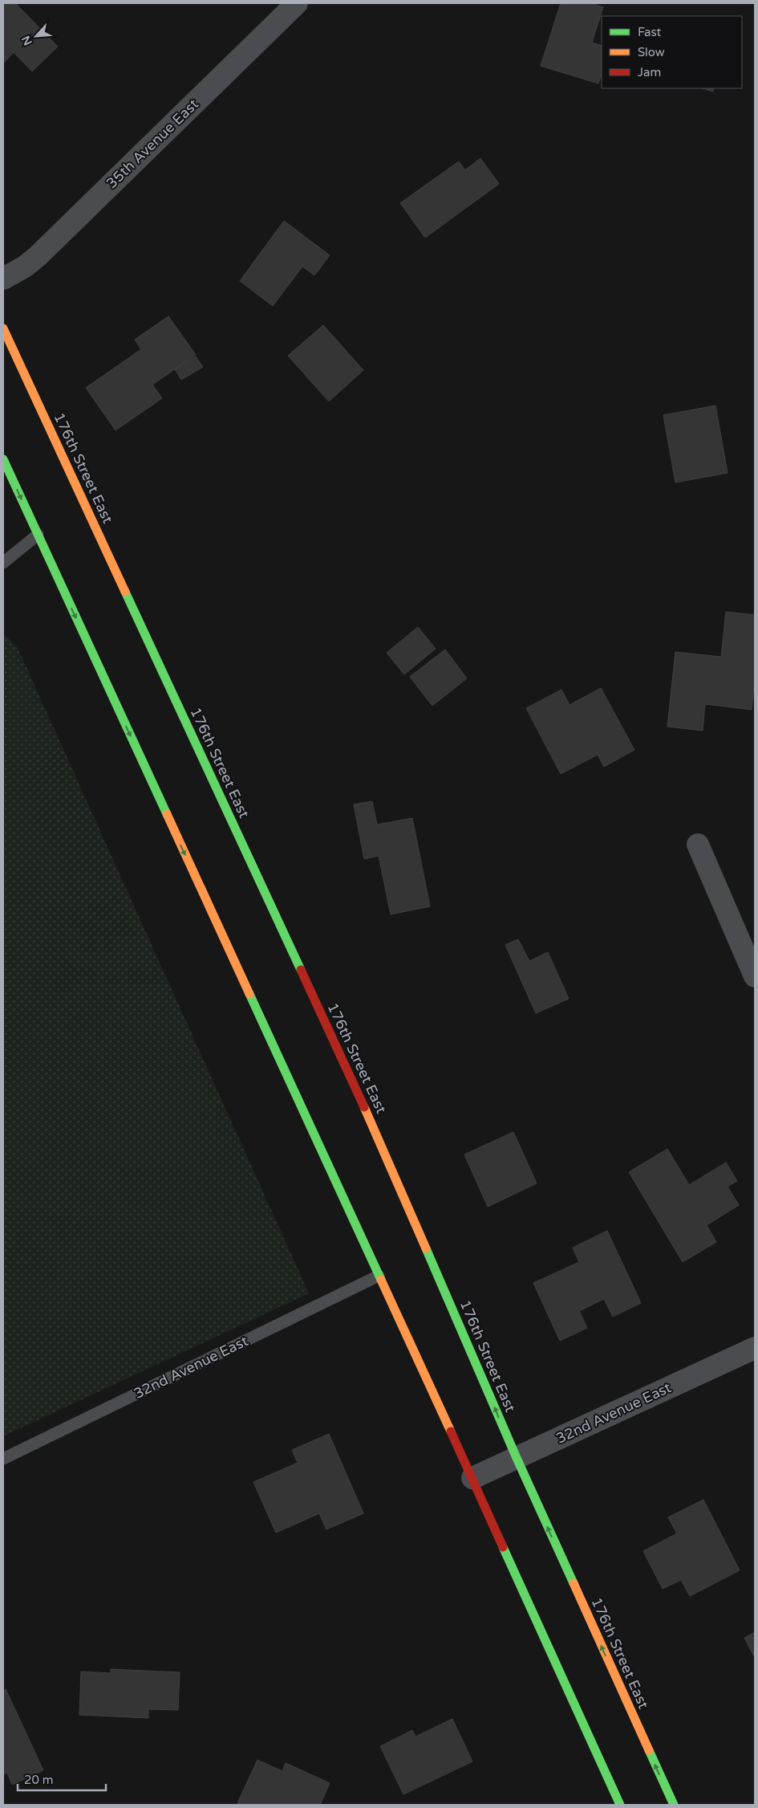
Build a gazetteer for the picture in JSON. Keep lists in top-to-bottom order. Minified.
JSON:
{"streets":{"main road":["176th Street East"],"street":["35th Avenue East","32nd Avenue East"]},"crossings":[["176th Street East","32nd Avenue East"]],"legend":["Fast","Slow","Jam"],"scale_bar":"20 m","north":"bottom left"}
